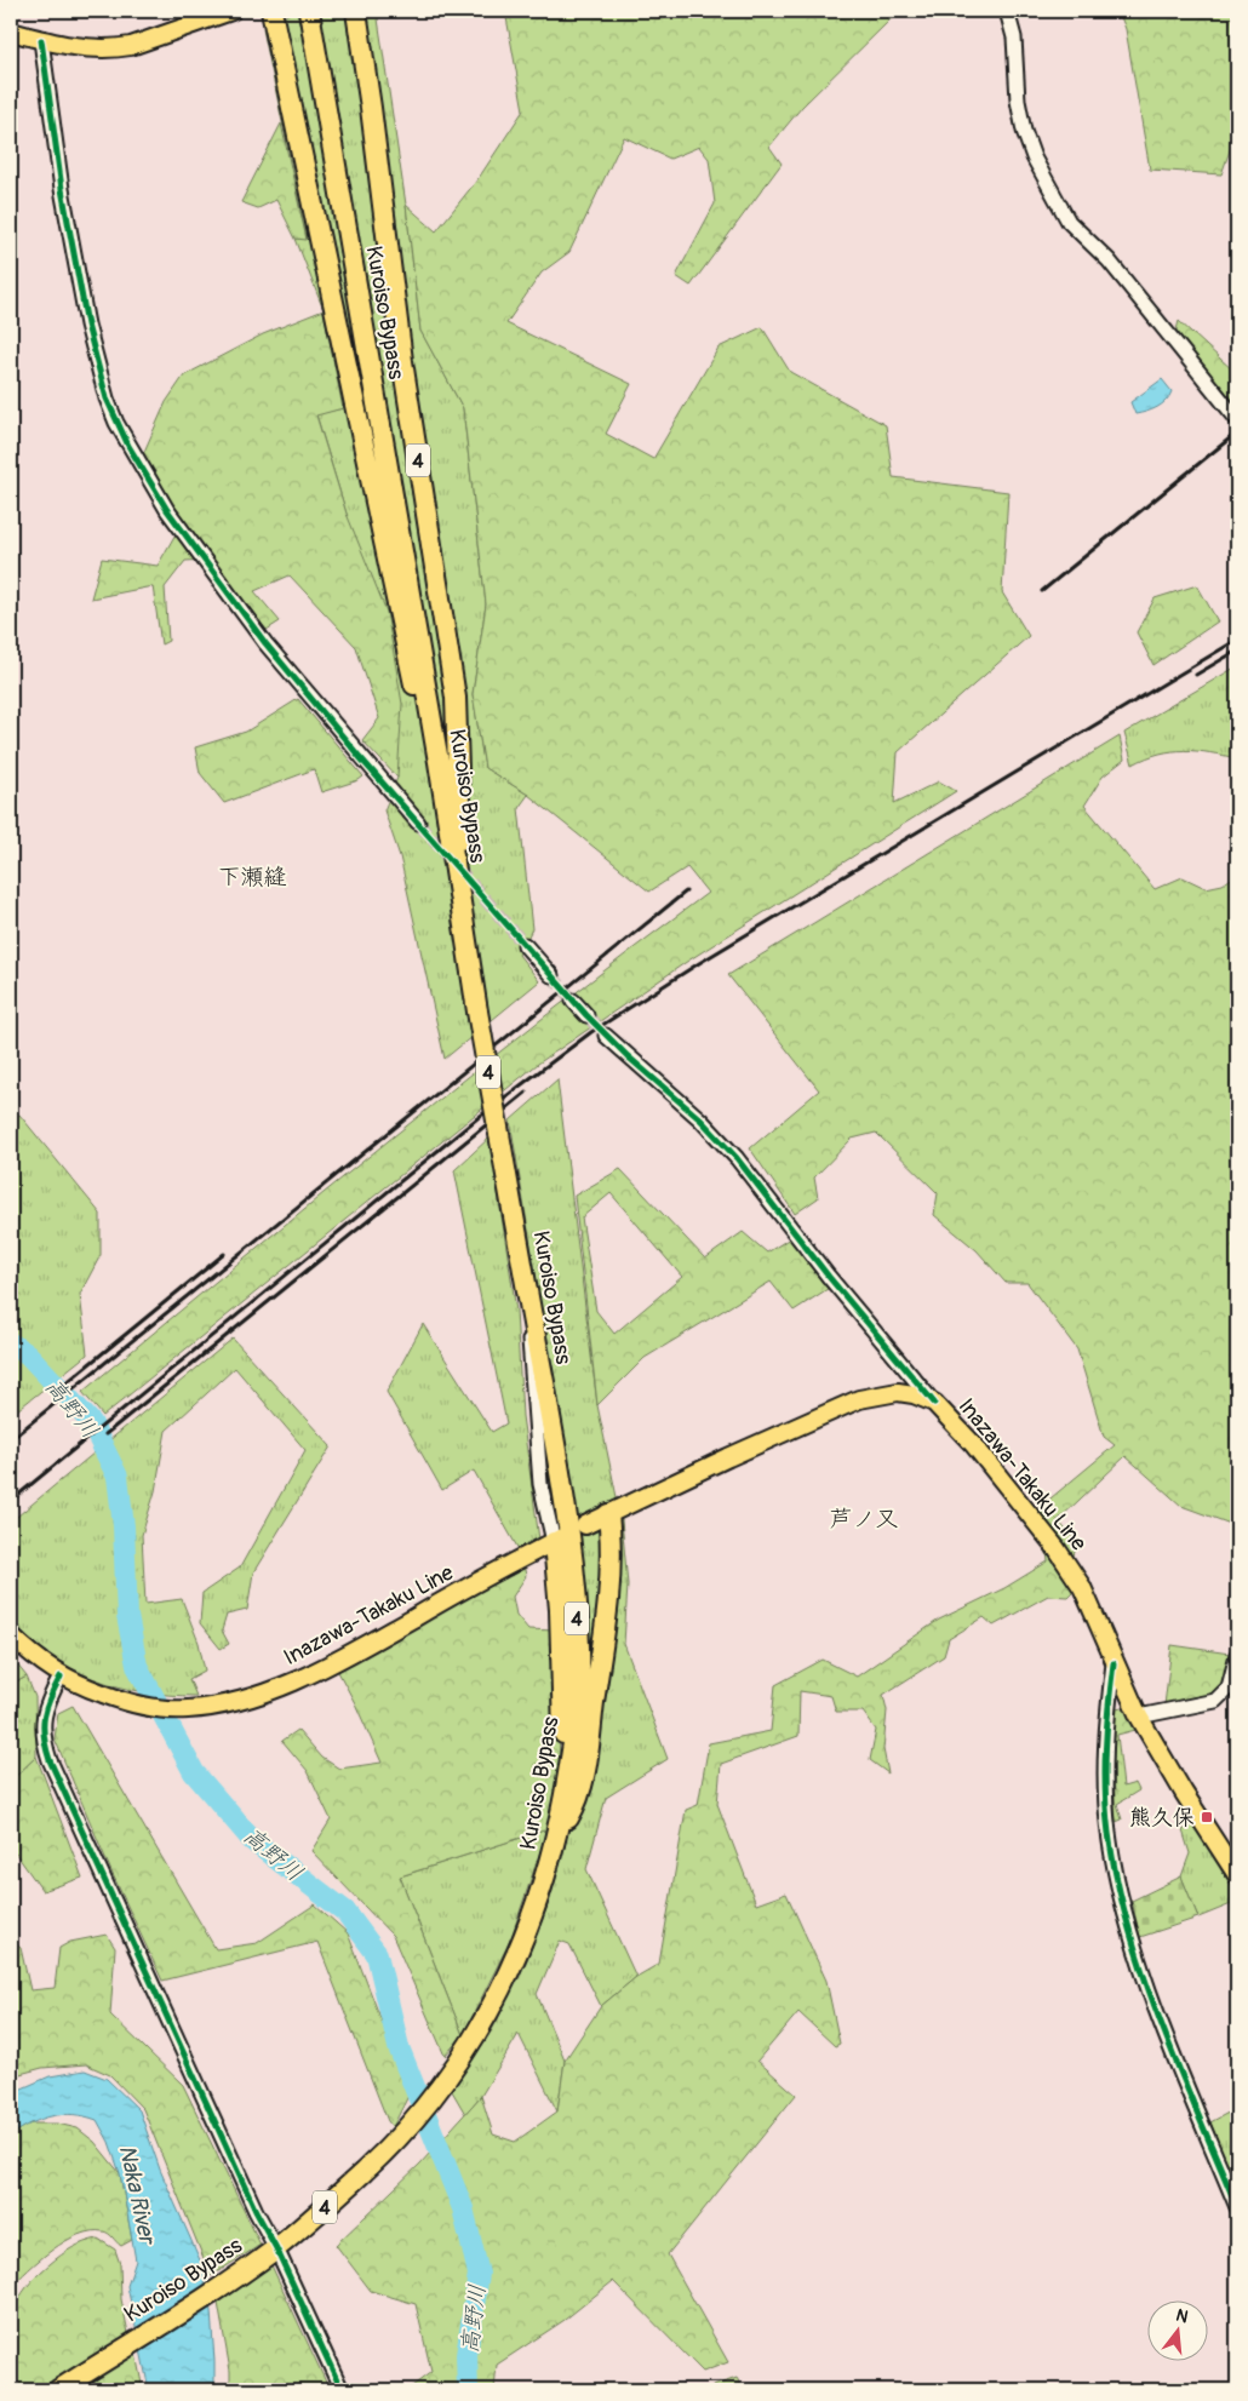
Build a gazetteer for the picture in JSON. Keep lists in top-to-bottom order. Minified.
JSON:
{"streets":{"highway":["Kuroiso Bypass","4"],"main road":["Inazawa-Takaku Line"]},"crossings":[["Kuroiso Bypass","4"],["4","Inazawa-Takaku Line"]],"districts":["下瀬縫","芦ノ又"],"water":["高野川","Naka River"],"places":{"transit":["熊久保"]},"north":"top"}
